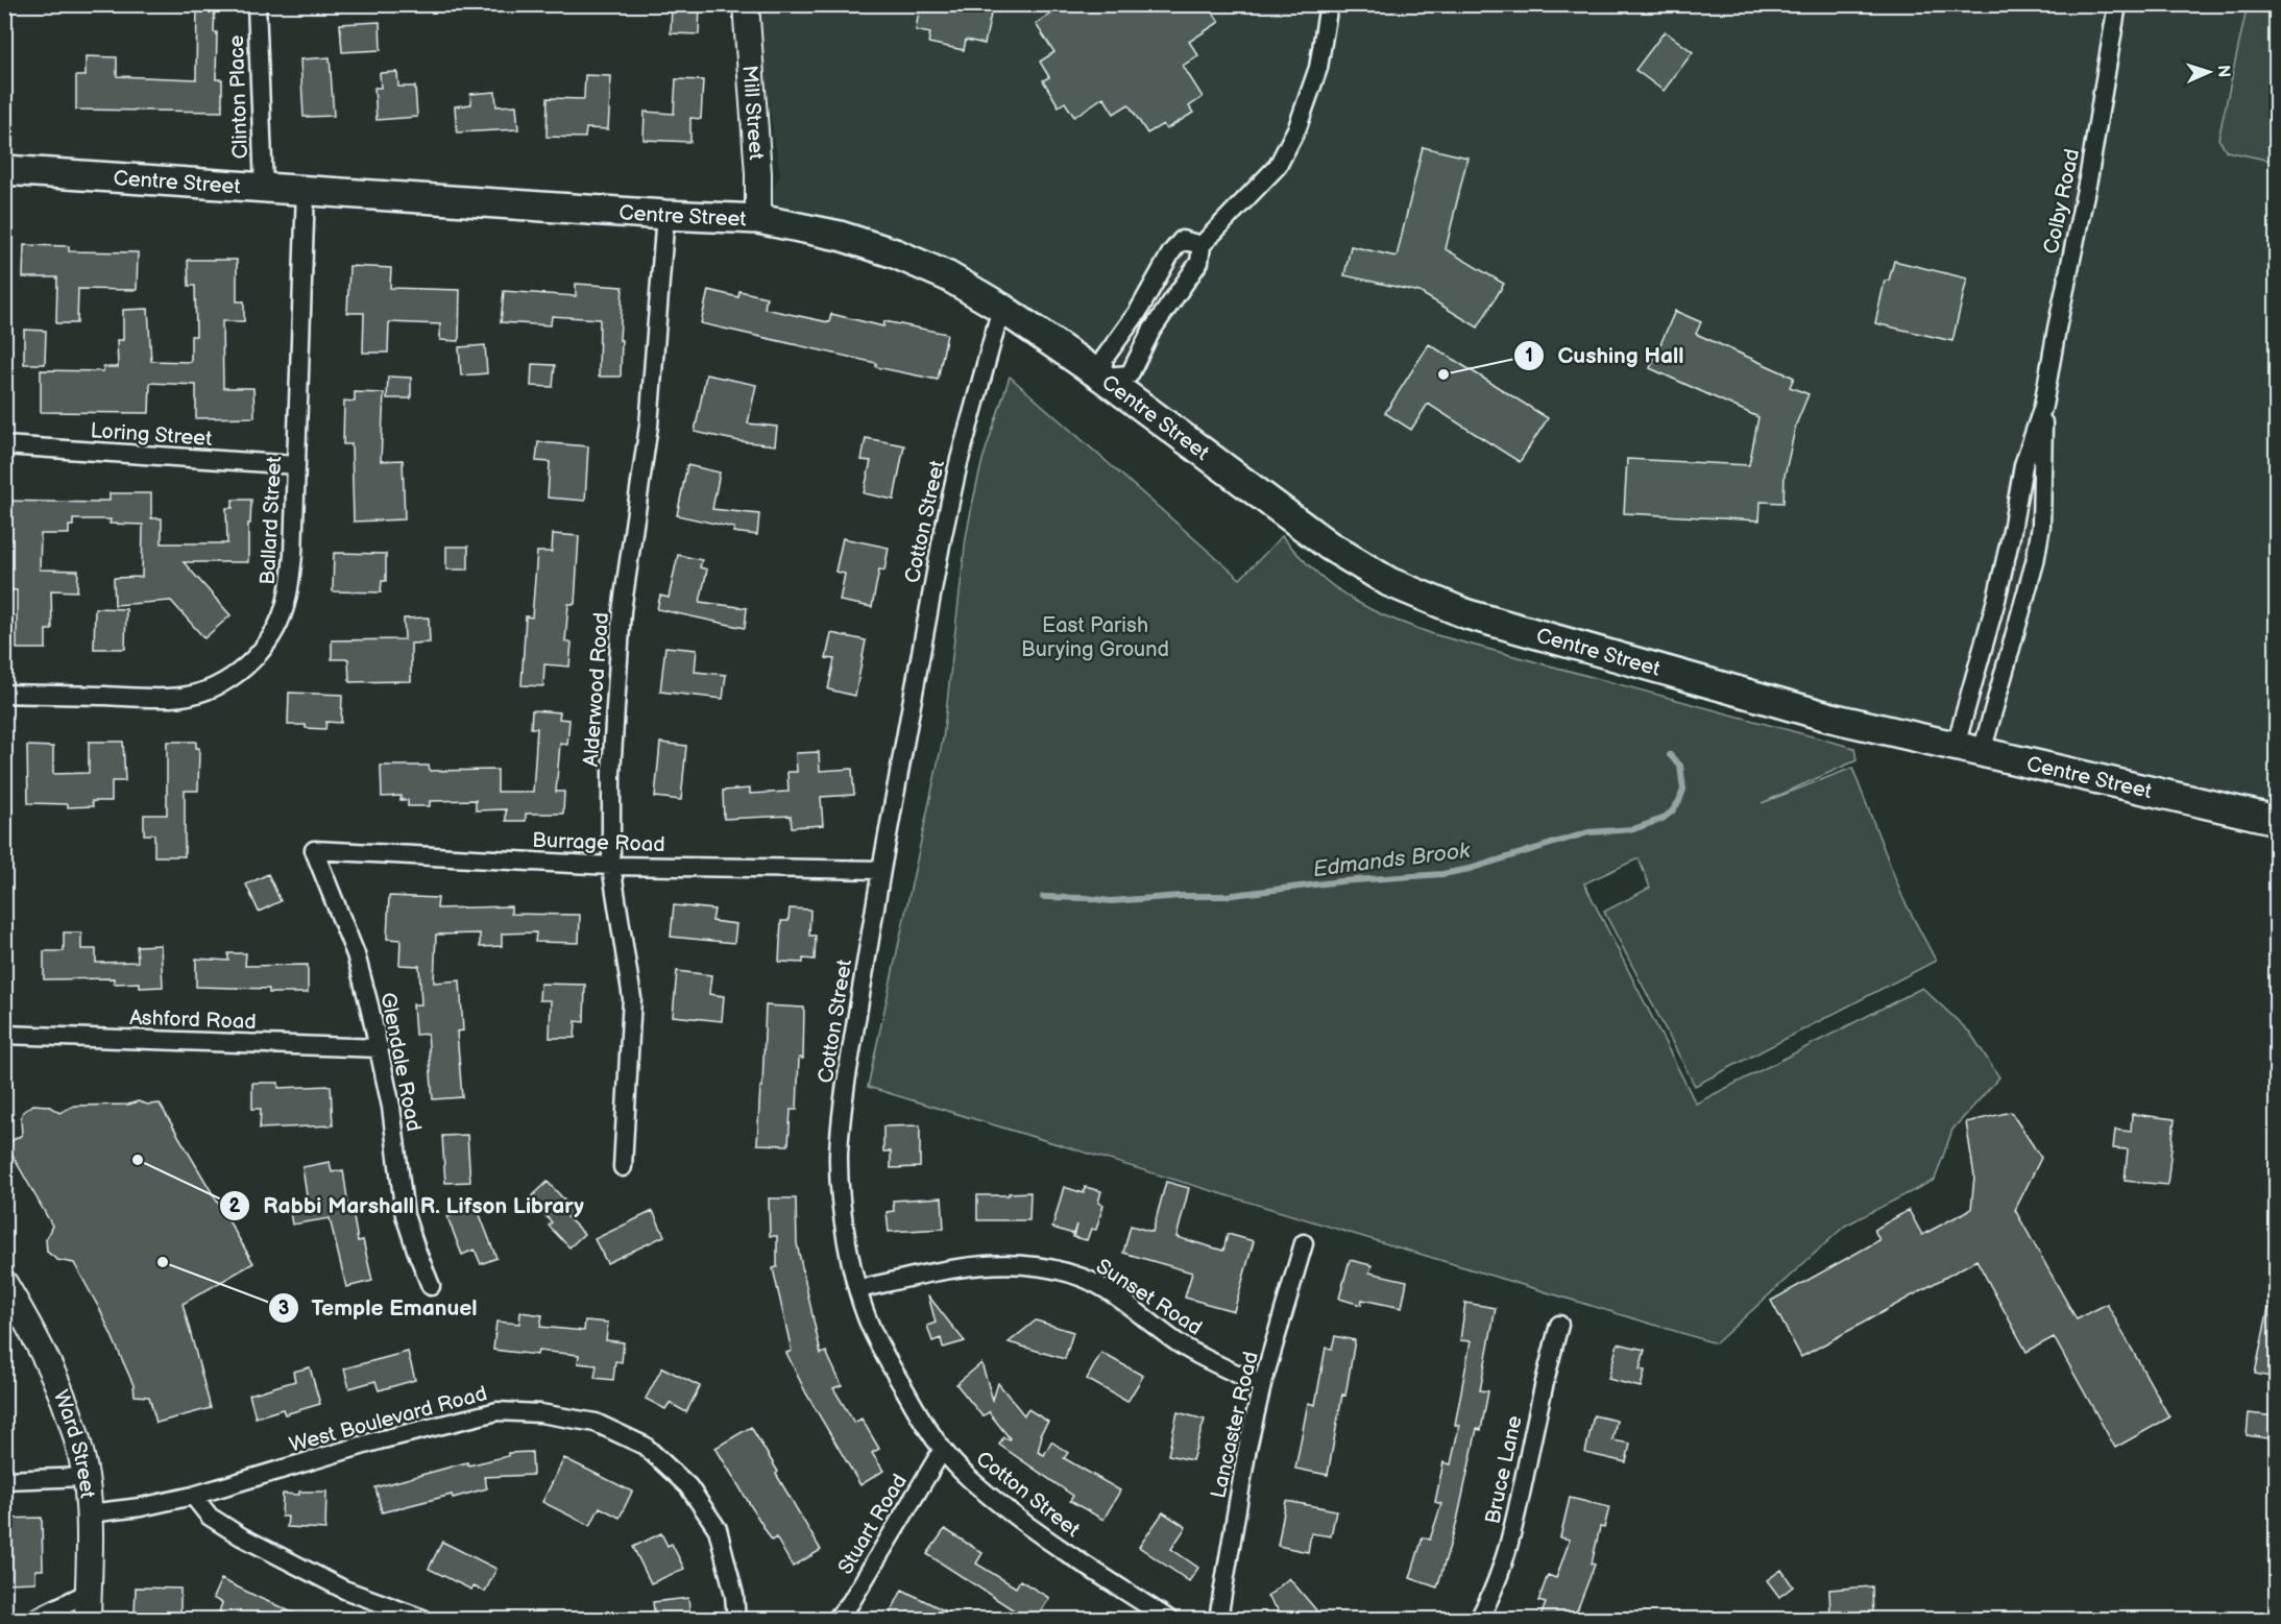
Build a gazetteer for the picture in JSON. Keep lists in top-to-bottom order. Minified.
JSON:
{"streets":{"main road":["Centre Street"],"street":["Clinton Place","Mill Street","Colby Road","Loring Street","Ballard Street","Cotton Street","Alderwood Road","Burrage Road","Ashford Road","Glendale Road","Sunset Road","West Boulevard Road","Lancaster Road","Ward Street","Bruce Lane","Stuart Road"]},"crossings":[["Clinton Place","Centre Street"],["Mill Street","Centre Street"],["Centre Street","Colby Road"],["Centre Street","Ballard Street"],["Centre Street","Cotton Street"],["Centre Street","Alderwood Road"],["Loring Street","Ballard Street"],["Cotton Street","Burrage Road"],["Cotton Street","Sunset Road"],["Cotton Street","Stuart Road"],["Alderwood Road","Burrage Road"],["Burrage Road","Glendale Road"],["Ashford Road","Glendale Road"],["Sunset Road","Lancaster Road"],["West Boulevard Road","Ward Street"]],"water":["Edmands Brook"],"parks":["East Parish Burying Ground"],"places":["Cushing Hall","Rabbi Marshall R. Lifson Library","Temple Emanuel"],"north":"right"}
